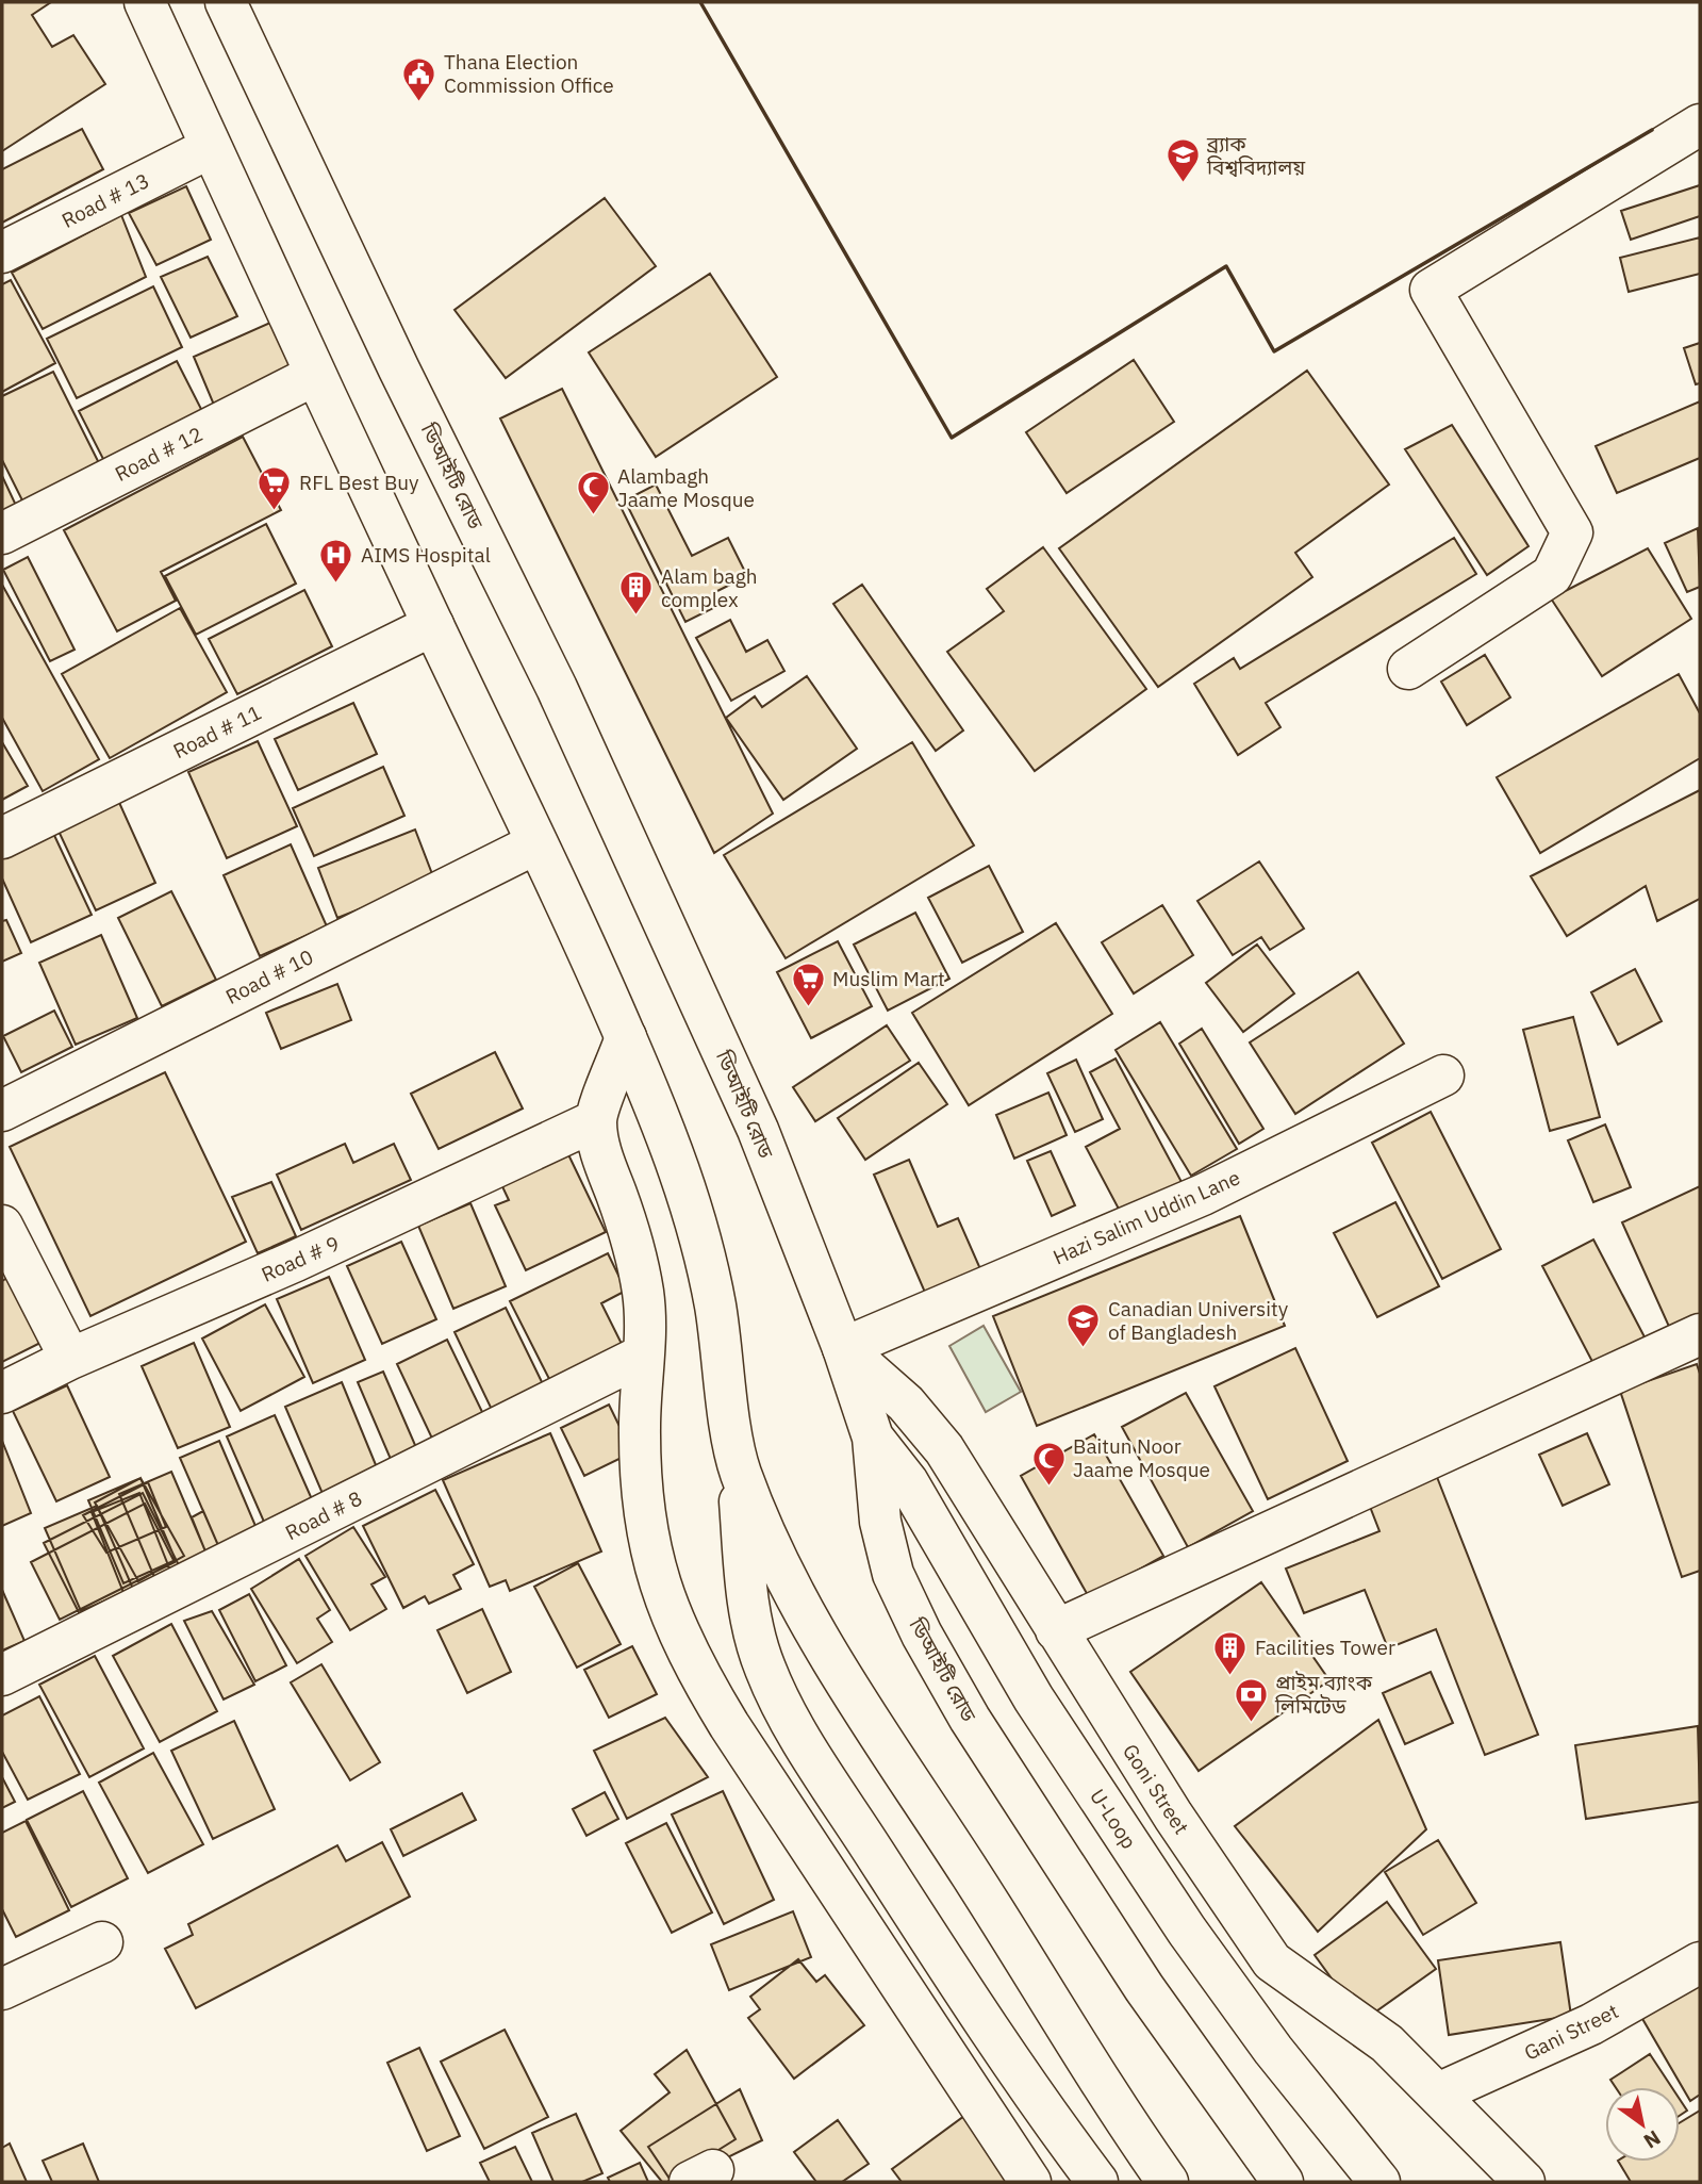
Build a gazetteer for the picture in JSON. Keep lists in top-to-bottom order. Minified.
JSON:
{"streets":{"street":["Road # 13","Road # 12","ডিআইটি রোড","Road # 11","Road # 10","Hazi Salim Uddin Lane","Road # 9","Road # 8","Goni Street","U-Loop","Gani Street"]},"crossings":[["ডিআইটি রোড","Hazi Salim Uddin Lane"],["ডিআইটি রোড","Goni Street"],["ডিআইটি রোড","U-Loop"],["Hazi Salim Uddin Lane","Goni Street"],["Goni Street","Gani Street"]],"places":{"public building":["Thana Election Commission Office"],"school or university":["ব্র্যাক বিশ্ববিদ্যালয়","Canadian University of Bangladesh"],"supermarket":["RFL Best Buy","Muslim Mart"],"mosque":["Alambagh Jaame Mosque","Baitun Noor Jaame Mosque"],"hospital":["AIMS Hospital"],"building":["Alam bagh complex","Facilities Tower"],"bank":["প্রাইম ব্যাংক লিমিটেড"]},"north":"bottom right"}
